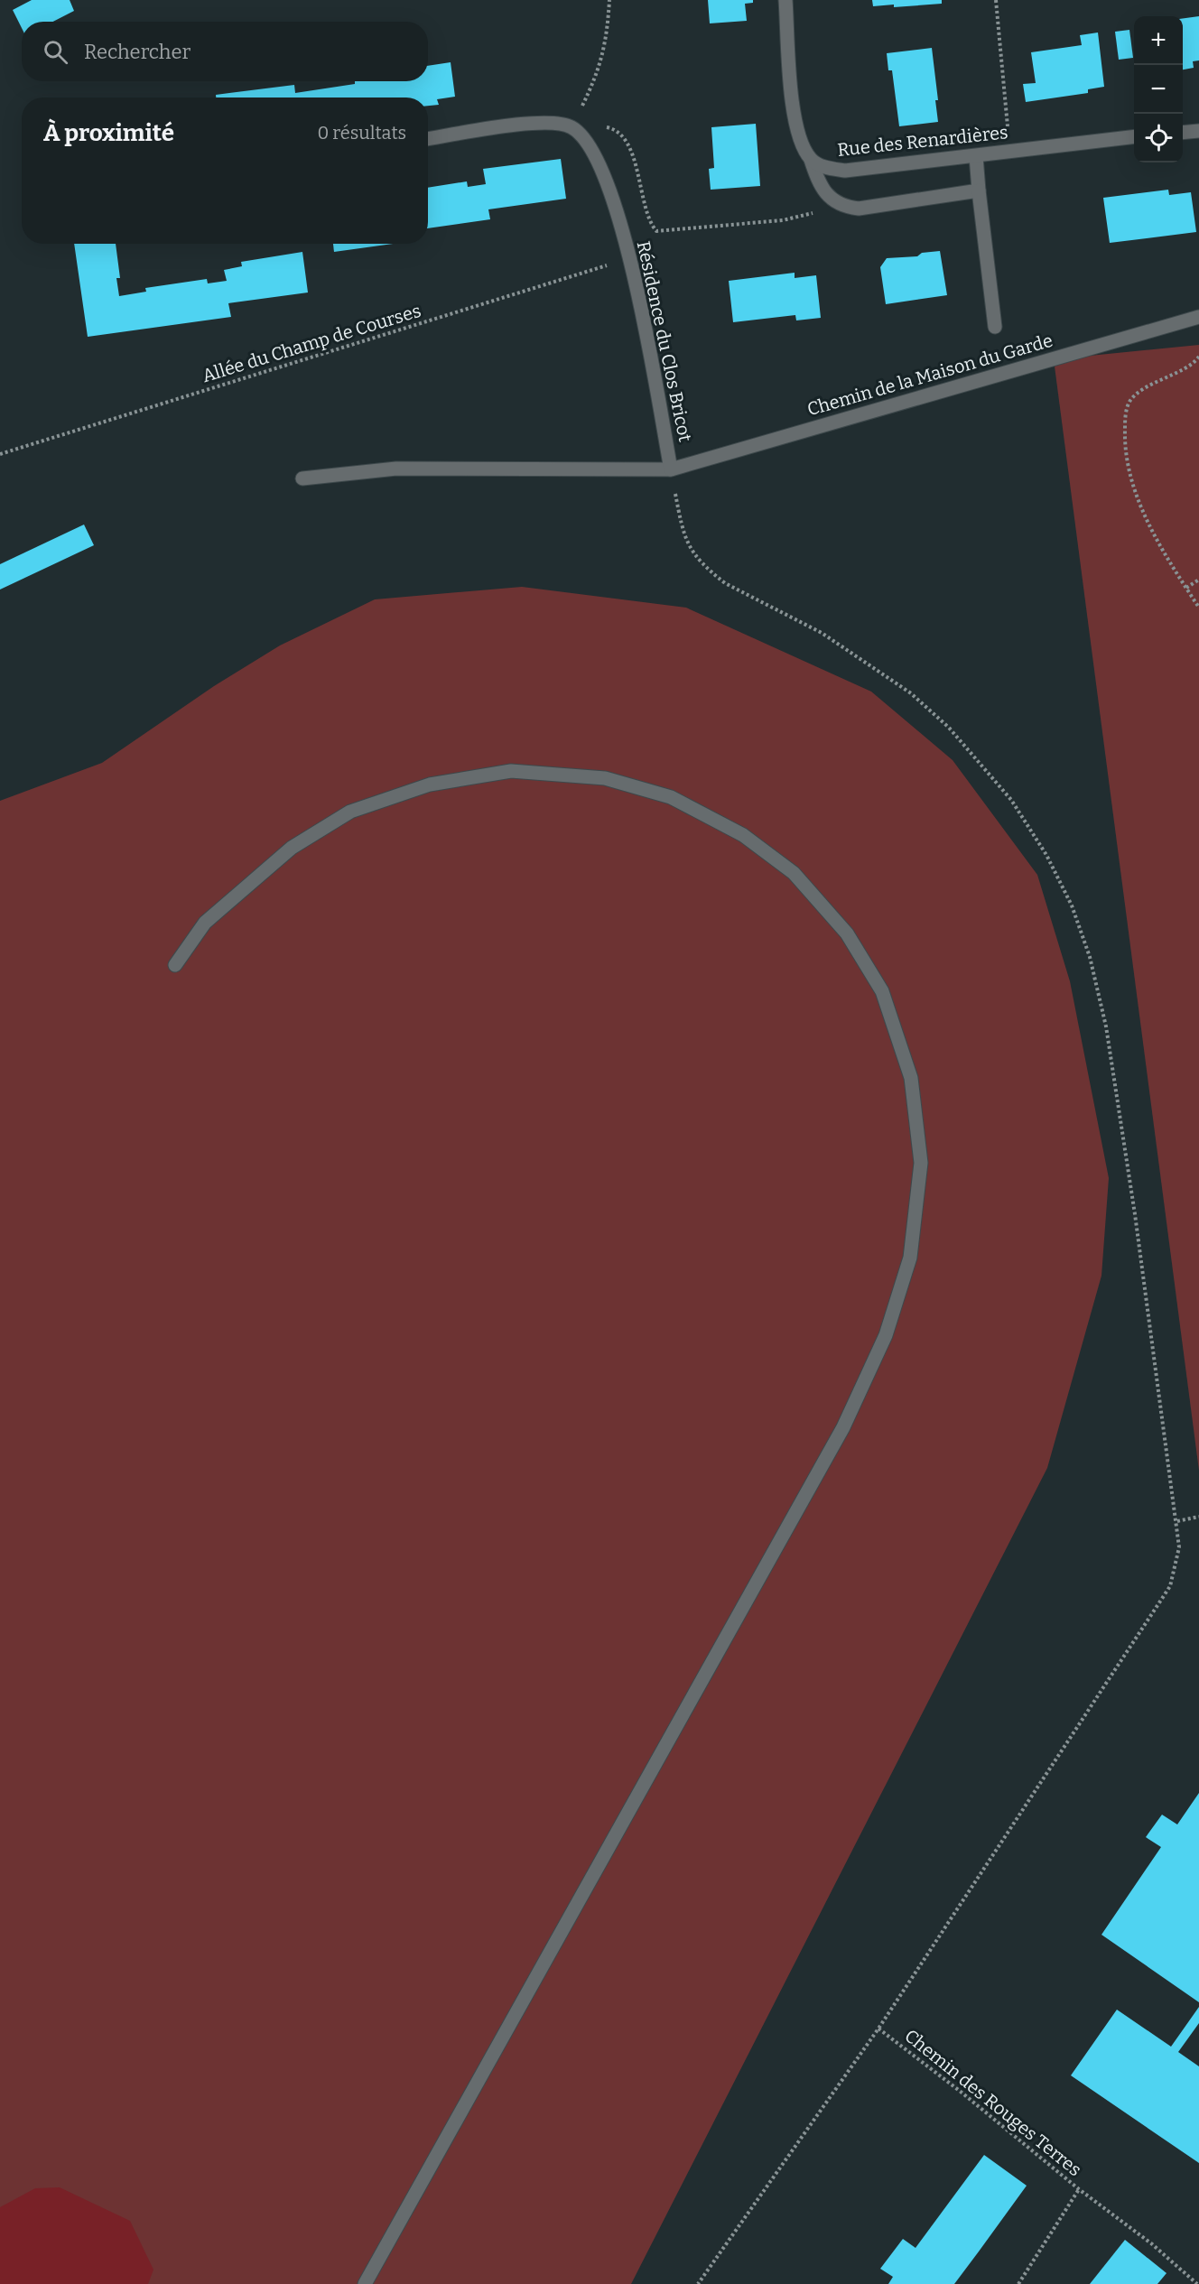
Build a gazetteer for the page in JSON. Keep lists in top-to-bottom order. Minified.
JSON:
{"streets":{"street":["Rue des Renardières","Résidence du Clos Bricot","Chemin de la Maison du Garde"],"path":["Allée du Champ de Courses","Chemin des Rouges Terres"]},"crossings":[["Résidence du Clos Bricot","Allée du Champ de Courses"],["Résidence du Clos Bricot","Chemin de la Maison du Garde"]],"page":{"map_buttons":["+","−"],"search":"Rechercher","heading":["À proximité","0 résultats"]}}
